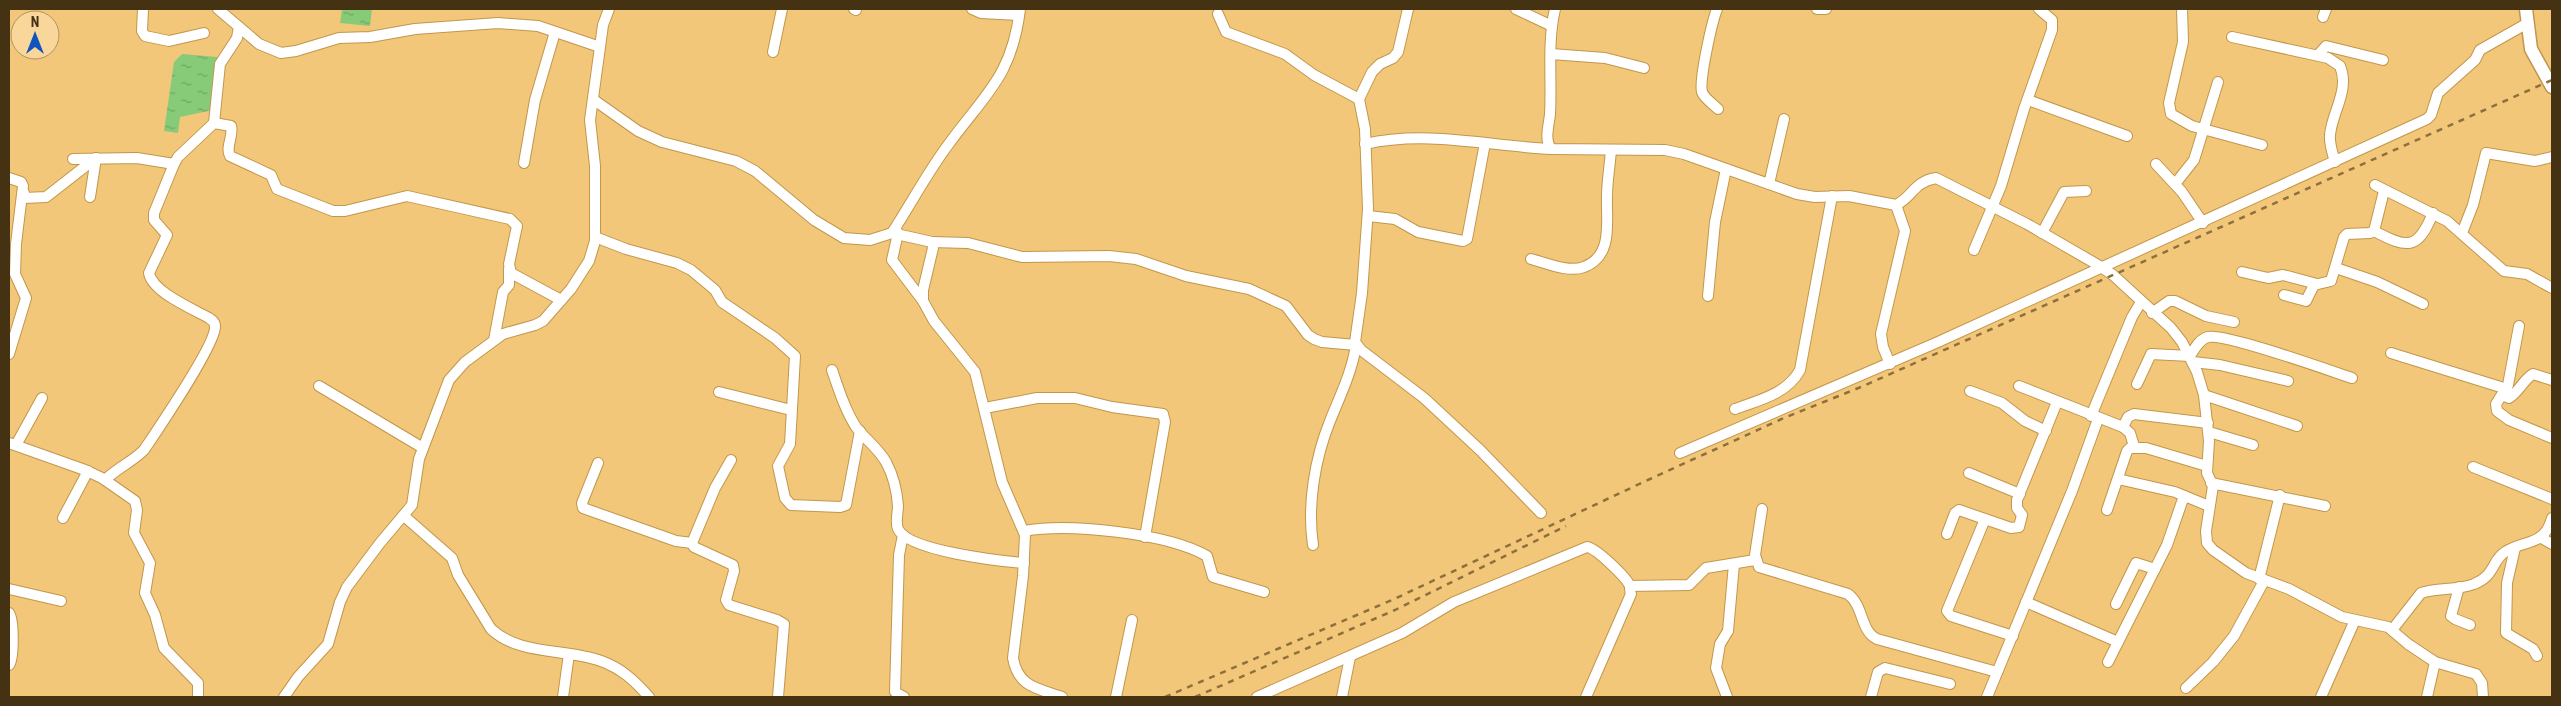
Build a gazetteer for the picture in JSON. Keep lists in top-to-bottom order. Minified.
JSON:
{"north":"top"}
